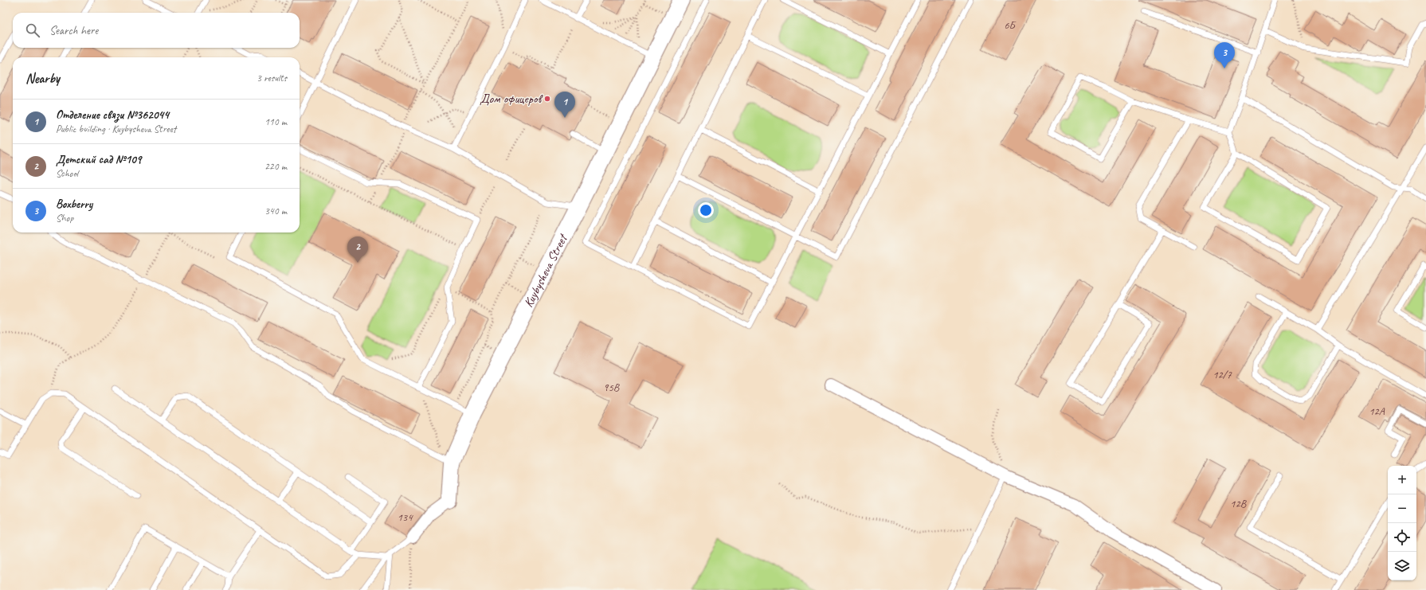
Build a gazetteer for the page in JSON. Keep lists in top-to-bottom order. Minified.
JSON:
{"streets":{"street":["Kuybysheva Street"]},"places":["Дом офицеров"],"house_numbers":["6Б","12/7","95В","12А","12В","134"],"page":{"search":"Search here","pins":["3","1","2"],"heading":["Nearby","3 results"],"list":[{"mark":"1","name":"Отделение связи №362044","note":"Public building · Kuybysheva Street","value":"110 m"},{"mark":"2","name":"Детский сад №109","note":"School","value":"220 m"},{"mark":"3","name":"Boxberry","note":"Shop","value":"340 m"}],"map_buttons":["+","−"]}}
